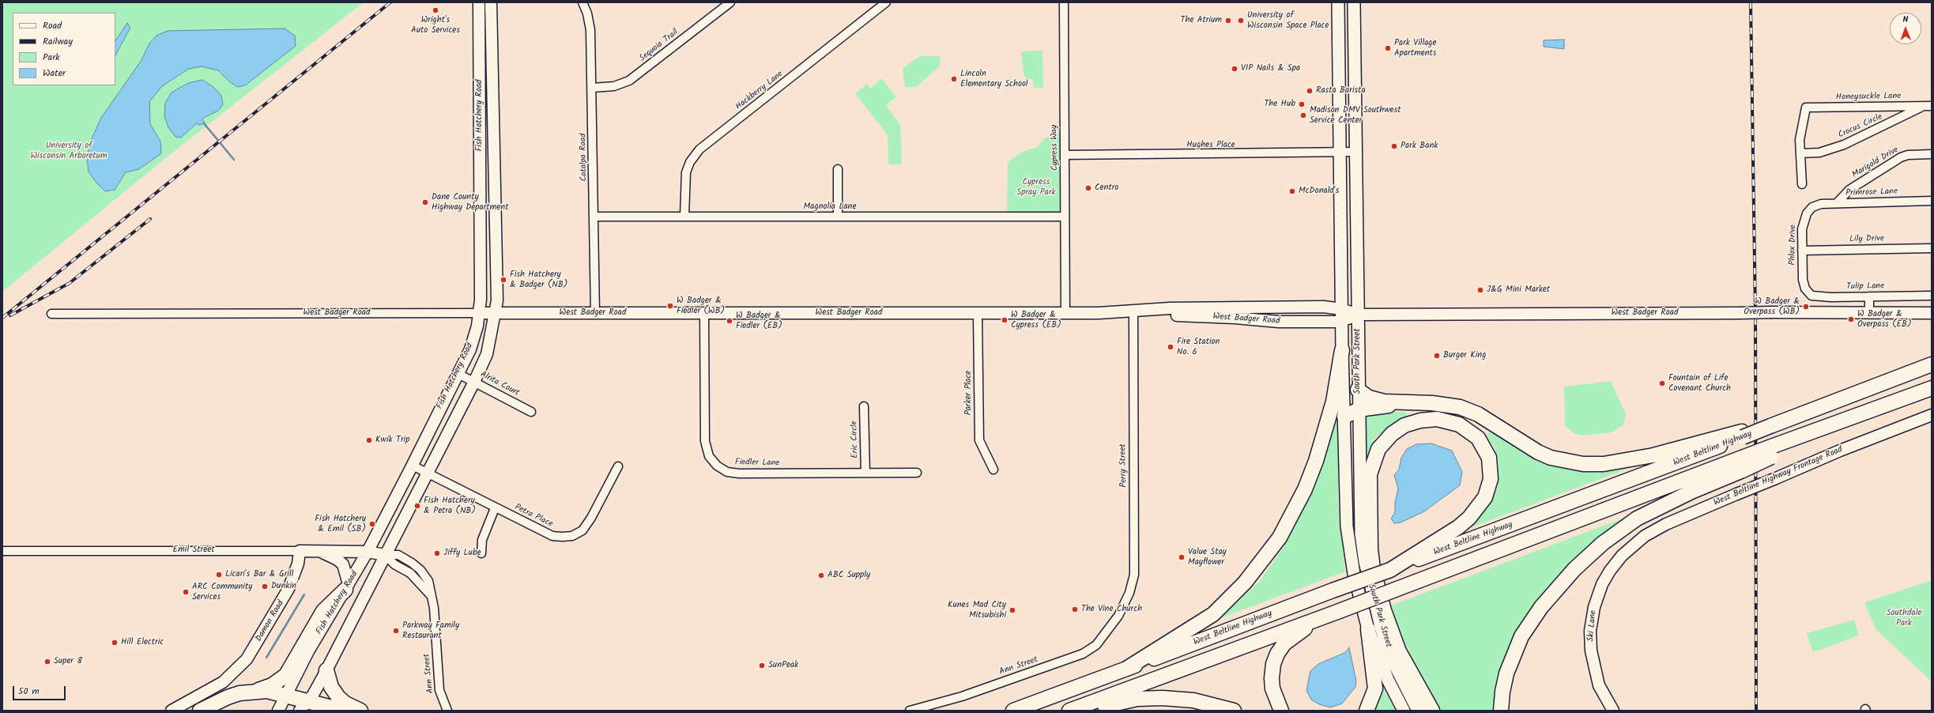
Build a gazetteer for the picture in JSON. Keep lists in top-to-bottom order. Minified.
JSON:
{"streets":{"highway":["West Beltline Highway"],"main road":["South Park Street"],"street":["Sequoia Trail","Hackberry Lane","Honeysuckle Lane","Fish Hatchery Road","Crocus Circle","Hughes Place","Cypress Way","Catalpa Road","Marigold Drive","Primrose Lane","Magnolia Lane","Lily Drive","Phlox Drive","Tulip Lane","West Badger Road","Alrita Court","Parker Place","Eric Circle","Fiedler Lane","Perry Street","West Beltline Highway Frontage Road","Petra Place","Emil Street","Damon Road","Ski Lane","Ann Street"]},"crossings":[["Sequoia Trail","Catalpa Road"],["Hackberry Lane","Magnolia Lane"],["Honeysuckle Lane","Crocus Circle"],["Fish Hatchery Road","West Badger Road"],["Fish Hatchery Road","Alrita Court"],["Fish Hatchery Road","Petra Place"],["Fish Hatchery Road","Emil Street"],["Fish Hatchery Road","Ann Street"],["Hughes Place","Cypress Way"],["Hughes Place","South Park Street"],["Cypress Way","Magnolia Lane"],["Cypress Way","West Badger Road"],["Catalpa Road","Magnolia Lane"],["Catalpa Road","West Badger Road"],["Marigold Drive","Primrose Lane"],["Primrose Lane","Phlox Drive"],["Lily Drive","Phlox Drive"],["Phlox Drive","Tulip Lane"],["West Badger Road","South Park Street"],["West Badger Road","Parker Place"],["West Badger Road","Fiedler Lane"],["West Badger Road","Perry Street"],["Eric Circle","Fiedler Lane"],["Perry Street","Ann Street"],["West Beltline Highway Frontage Road","Ski Lane"],["Emil Street","Damon Road"],["Emil Street","Ann Street"]],"parks":["University of Wisconsin Arboretum","Cypress Spray Park","Southdale Park"],"places":["Wright's Auto Services","The Atrium","University of Wisconsin Space Place","Park Village Apartments","VIP Nails & Spa","Lincoln Elementary School","Rasta Barista","The Hub","Madison DMV Southwest Service Center","Park Bank","Centro","McDonald's","Dane County Highway Department","Fish Hatchery & Badger (NB)","J&G Mini Market","W Badger & Fiedler (WB)","W Badger & Overpass (WB)","W Badger & Overpass (EB)","W Badger & Cypress (EB)","W Badger & Fiedler (EB)","Fire Station No. 6","Burger King","Fountain of Life Covenant Church","Kwik Trip","Fish Hatchery & Petra (NB)","Fish Hatchery & Emil (SB)","Jiffy Lube","Value Stay Mayflower","Licari's Bar & Grill","ABC Supply","Dunkin'","ARC Community Services","The Vine Church","Kunes Mad City Mitsubishi","Parkway Family Restaurant","Hill Electric","Super 8","SunPeak"],"legend":["Road","Railway","Park","Water"],"scale_bar":"50 m","north":"top"}
